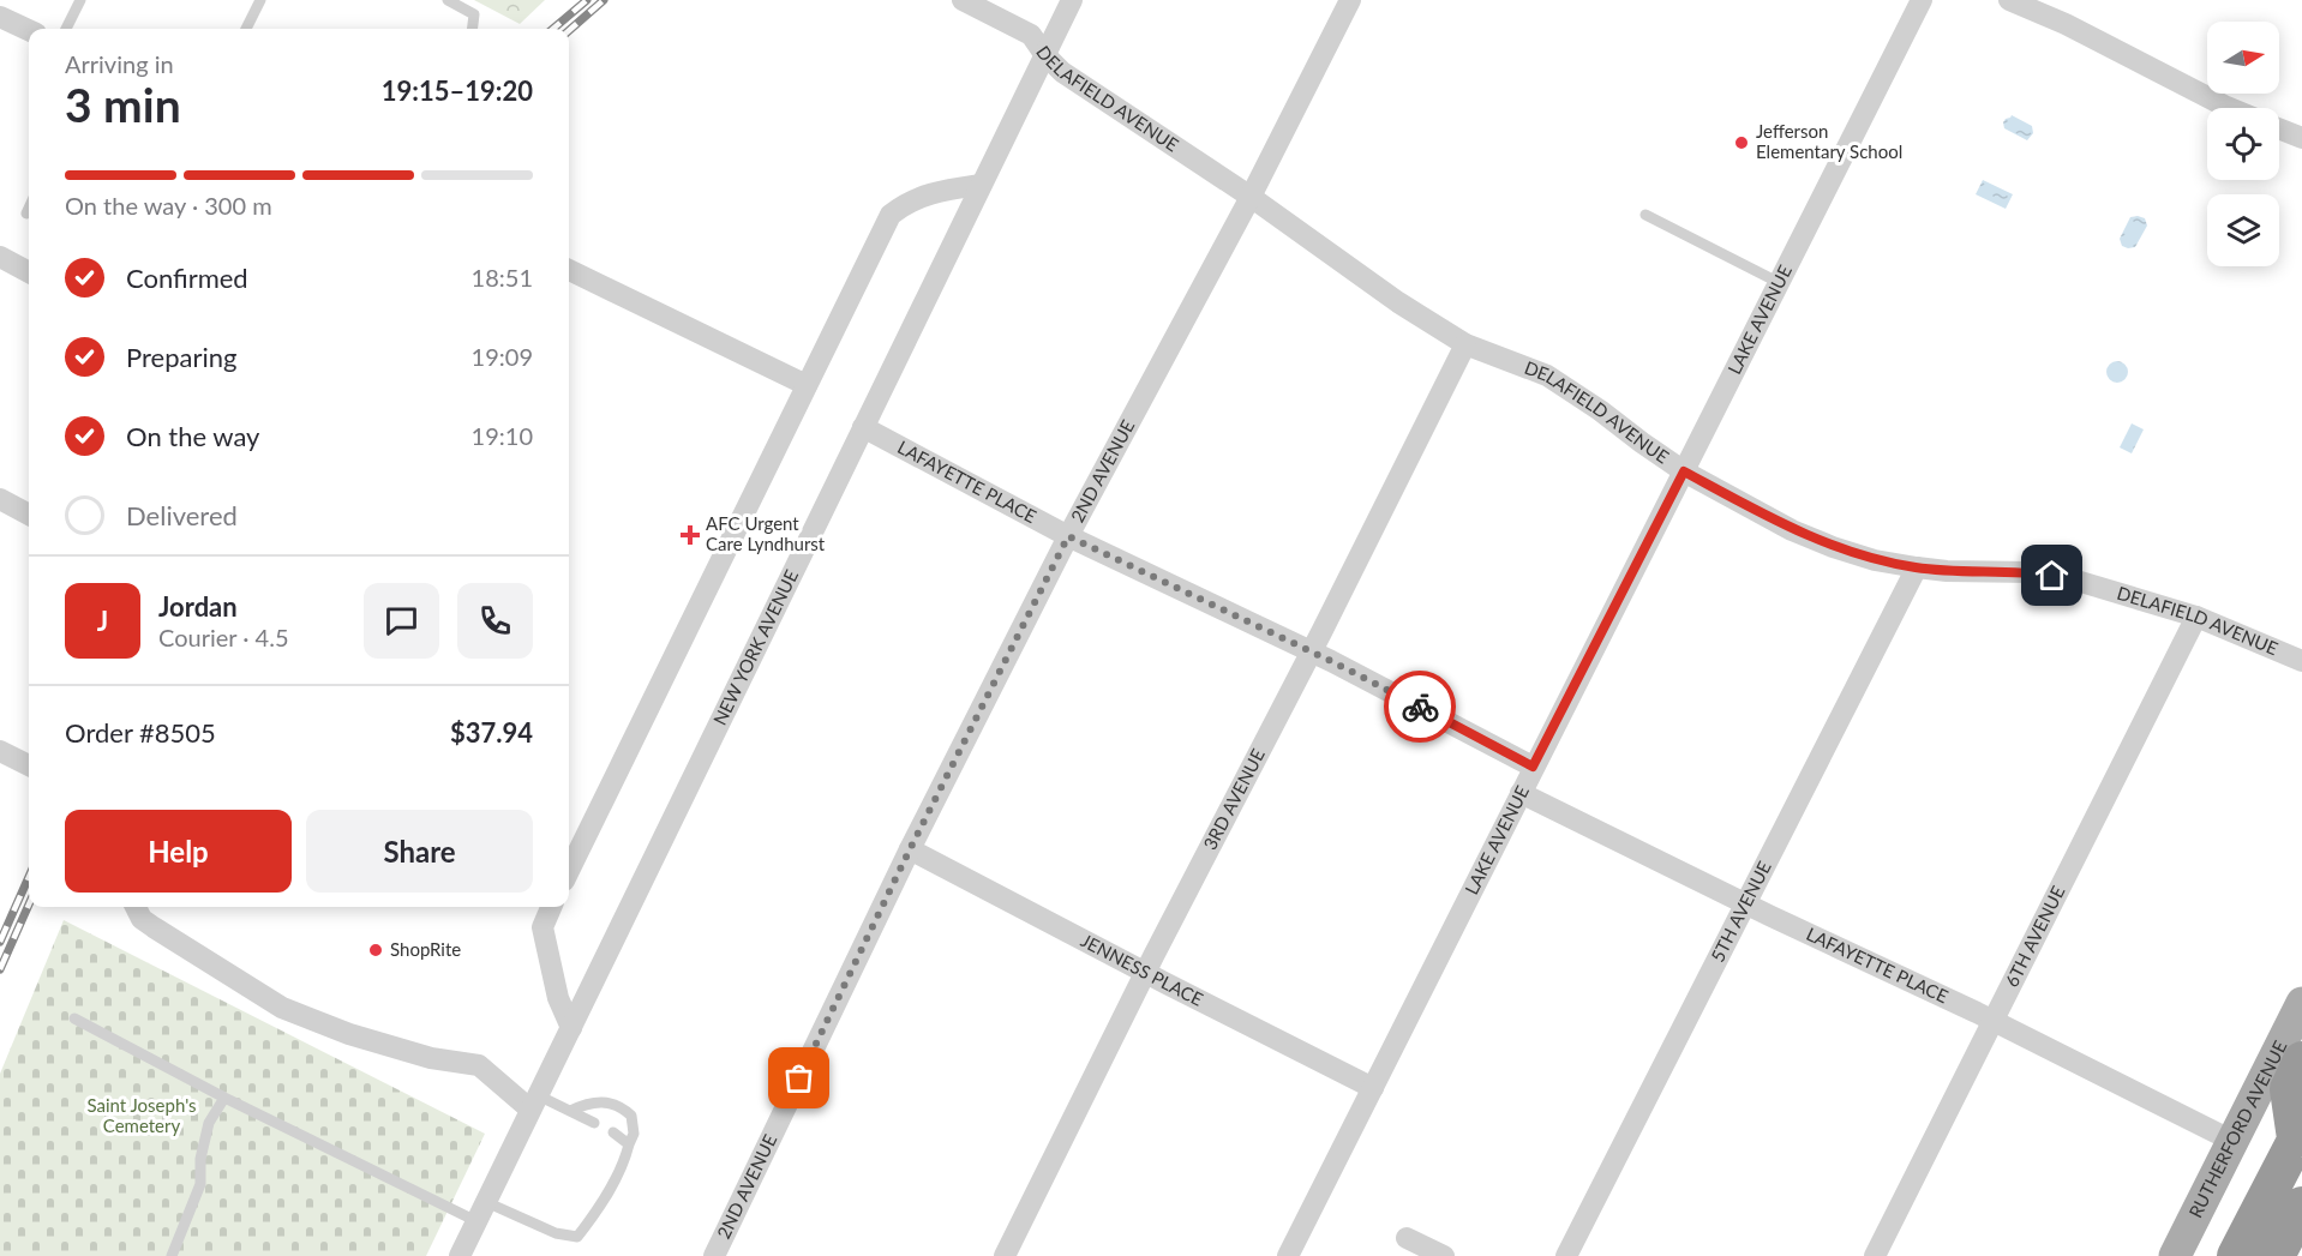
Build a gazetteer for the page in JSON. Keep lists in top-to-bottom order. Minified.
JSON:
{"streets":{"main road":["RUTHERFORD AVENUE"],"street":["DELAFIELD AVENUE","LAKE AVENUE","2ND AVENUE","LAFAYETTE PLACE","NEW YORK AVENUE","3RD AVENUE","5TH AVENUE","6TH AVENUE","JENNESS PLACE"]},"crossings":[["DELAFIELD AVENUE","LAKE AVENUE"],["DELAFIELD AVENUE","2ND AVENUE"],["DELAFIELD AVENUE","NEW YORK AVENUE"],["DELAFIELD AVENUE","3RD AVENUE"],["DELAFIELD AVENUE","5TH AVENUE"],["DELAFIELD AVENUE","6TH AVENUE"],["LAKE AVENUE","LAFAYETTE PLACE"],["LAKE AVENUE","JENNESS PLACE"],["2ND AVENUE","LAFAYETTE PLACE"],["2ND AVENUE","JENNESS PLACE"],["LAFAYETTE PLACE","NEW YORK AVENUE"],["LAFAYETTE PLACE","3RD AVENUE"],["LAFAYETTE PLACE","5TH AVENUE"],["LAFAYETTE PLACE","6TH AVENUE"],["LAFAYETTE PLACE","RUTHERFORD AVENUE"],["3RD AVENUE","JENNESS PLACE"]],"parks":["Saint Joseph's Cemetery"],"places":{"other":["Jefferson Elementary School","ShopRite"],"health":["AFC Urgent Care Lyndhurst"]},"north":"right","page":{"heading":["3 min","Arriving in","19:15–19:20"],"panel":["Jordan","Courier · 4.5","Order #8505","$37.94"],"bar":"On the way · 300 m","list":[["Confirmed","18:51"],["Preparing","19:09"],["On the way","19:10"],"Delivered"],"round":"J","buttons":["Help","Share"]}}
